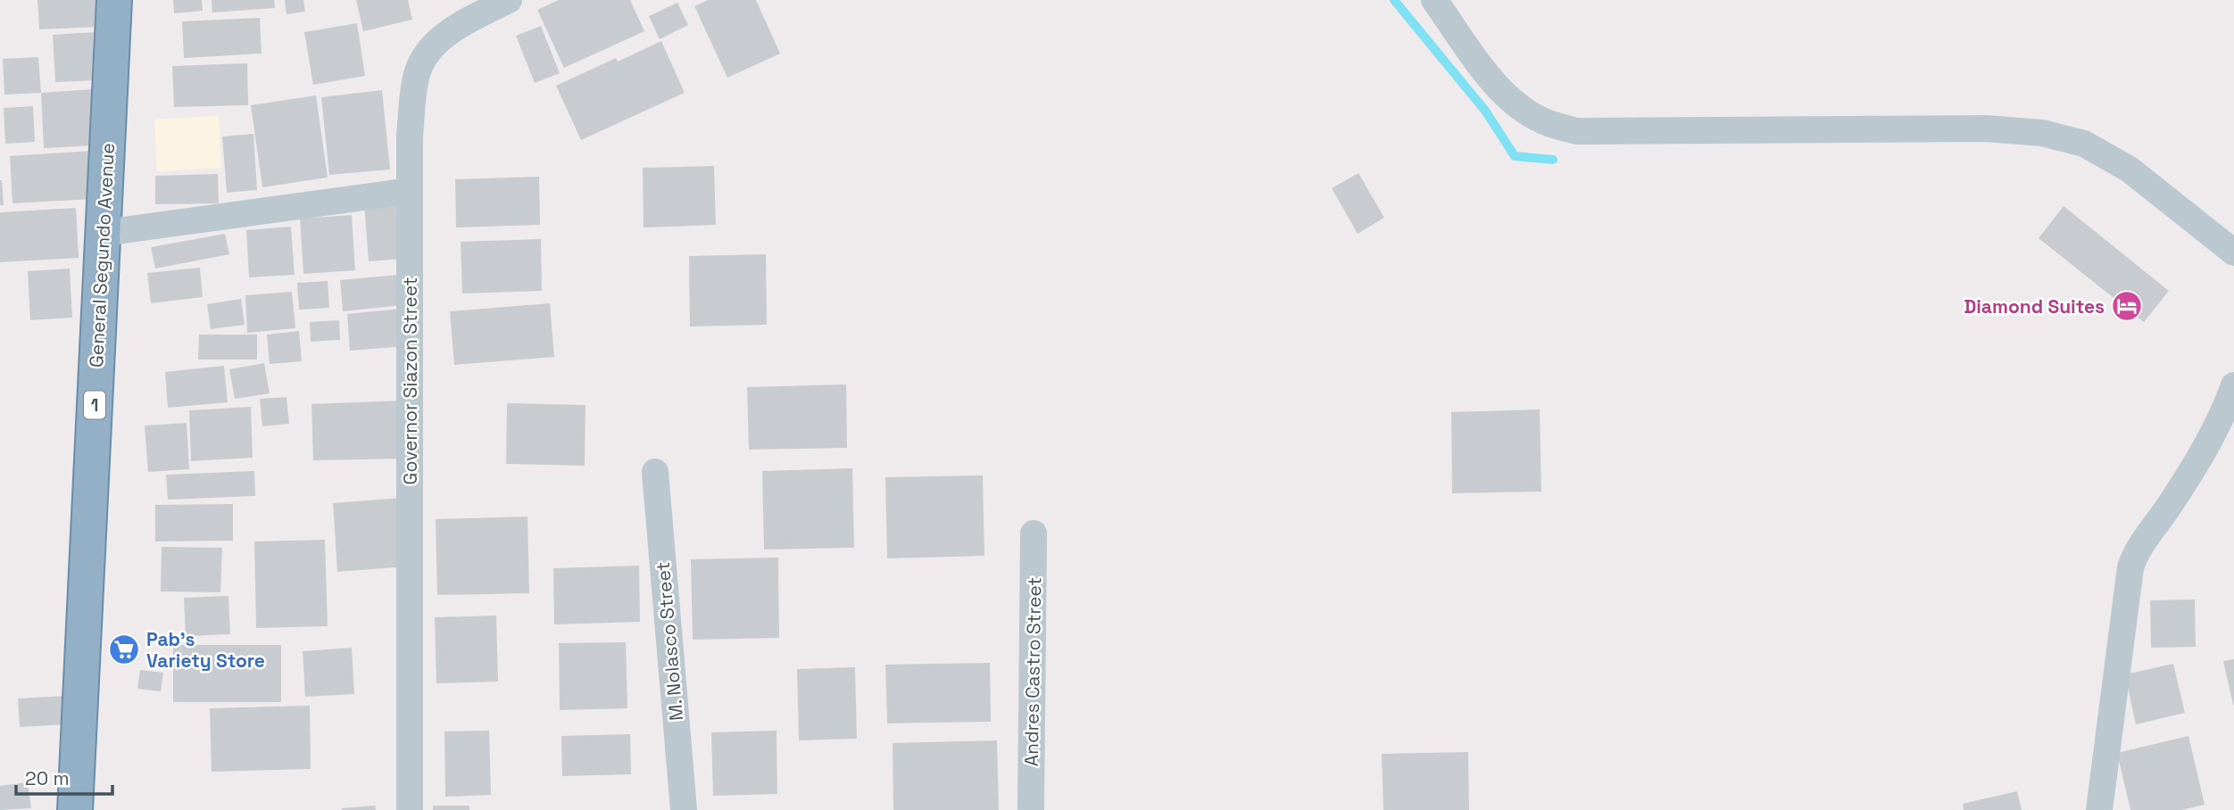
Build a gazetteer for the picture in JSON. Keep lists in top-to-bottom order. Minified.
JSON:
{"streets":{"highway":["General Segundo Avenue","1"],"street":["Governor Siazon Street","M. Nolasco Street","Andres Castro Street"]},"places":{"hotel":["Diamond Suites"],"supermarket":["Pab's Variety Store"]},"scale_bar":"20 m"}
